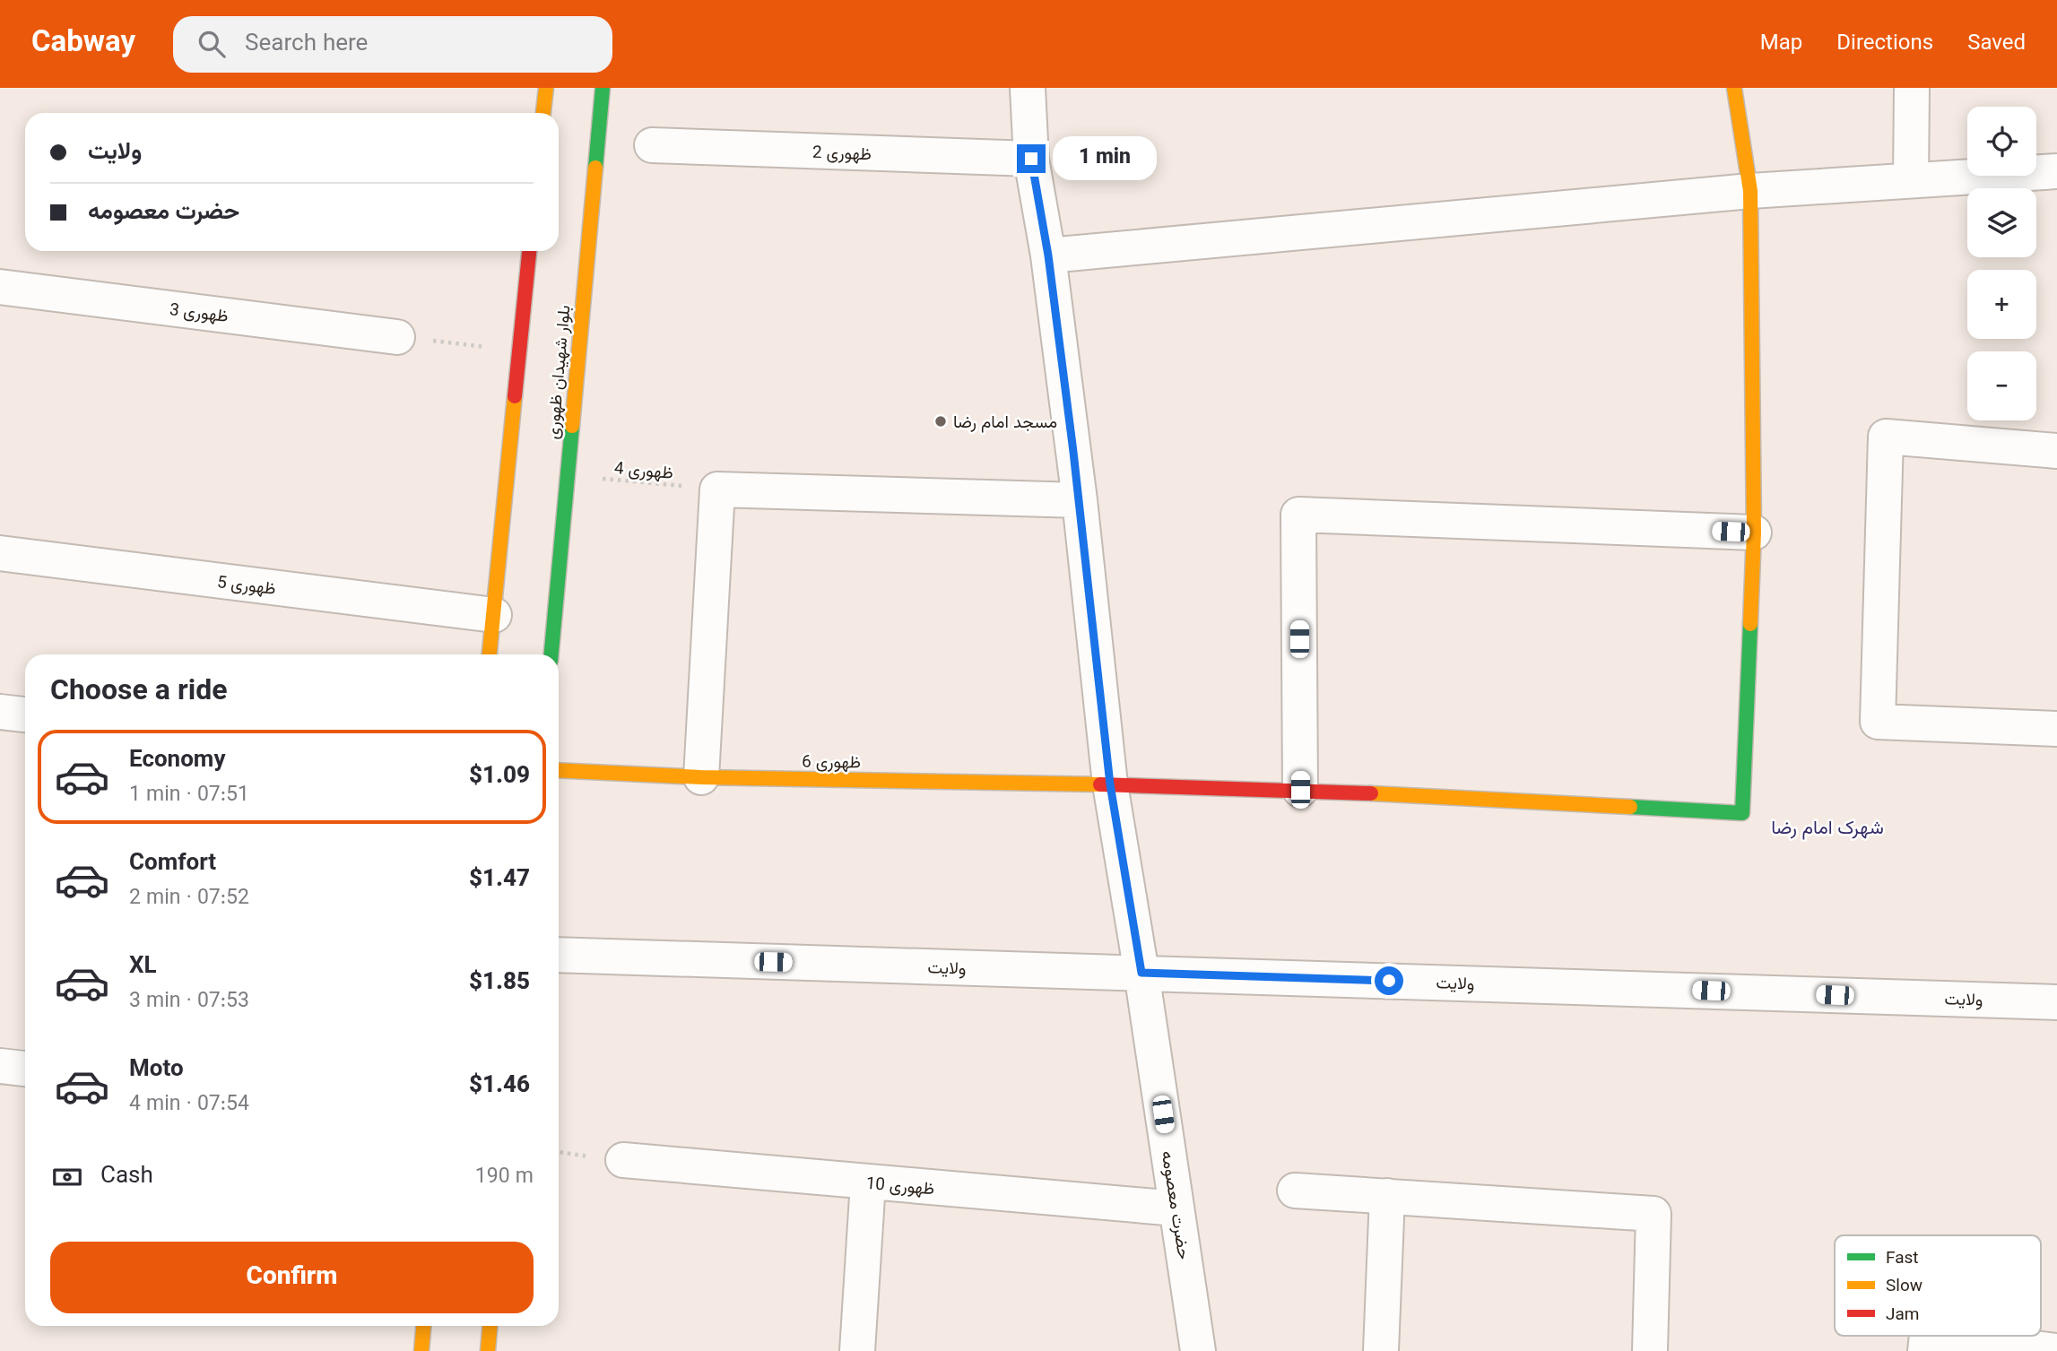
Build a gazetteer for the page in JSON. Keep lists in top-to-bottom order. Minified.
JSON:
{"streets":{"street":["ظهوری 2","ظهوری 3","بلوار شهیدان ظهوری","ظهوری 5","ظهوری 6","ولایت","ظهوری 10","حضرت معصومه"],"path":["ظهوری 4"]},"crossings":[["ظهوری 2","حضرت معصومه"],["بلوار شهیدان ظهوری","ظهوری 4"],["ظهوری 6","حضرت معصومه"],["ولایت","حضرت معصومه"],["ظهوری 10","حضرت معصومه"]],"districts":["شهرک امام رضا"],"places":["مسجد امام رضا"],"legend":["Fast","Slow","Jam"],"page":{"header":"Cabway","search":"Search here","nav":["Map","Directions","Saved"],"map_buttons":["+","−"],"banner":["ولایت","حضرت معصومه"],"bubble":"1 min","heading":"Choose a ride","list":[{"name":"Economy","note":"1 min · 07:51","value":"$1.09"},{"name":"Comfort","note":"2 min · 07:52","value":"$1.47"},{"name":"XL","note":"3 min · 07:53","value":"$1.85"},{"name":"Moto","note":"4 min · 07:54","value":"$1.46"}],"pay":["Cash","190 m"],"buttons":"Confirm"}}
